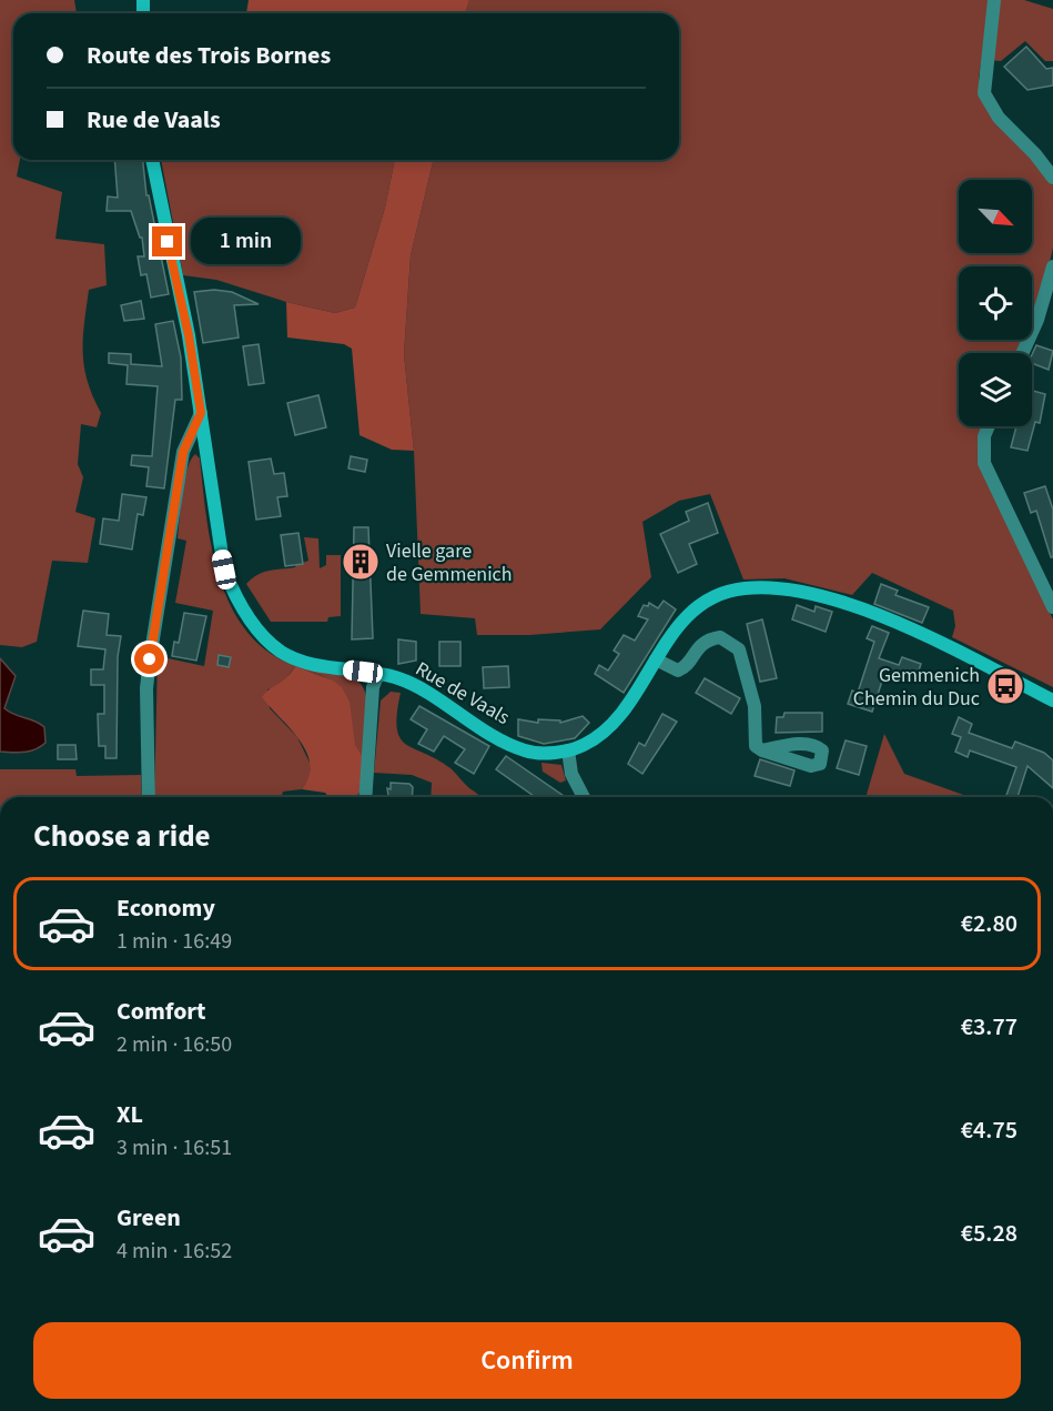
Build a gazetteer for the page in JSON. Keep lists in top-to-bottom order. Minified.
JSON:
{"streets":{"main road":["Rue de Vaals"]},"places":{"building":["Vielle gare de Gemmenich"],"bus stop":["Gemmenich Chemin du Duc"]},"north":"bottom right","page":{"banner":["Route des Trois Bornes","Rue de Vaals"],"bubble":"1 min","heading":"Choose a ride","list":[{"name":"Economy","note":"1 min · 16:49","value":"€2.80"},{"name":"Comfort","note":"2 min · 16:50","value":"€3.77"},{"name":"XL","note":"3 min · 16:51","value":"€4.75"},{"name":"Green","note":"4 min · 16:52","value":"€5.28"}],"buttons":"Confirm"}}
